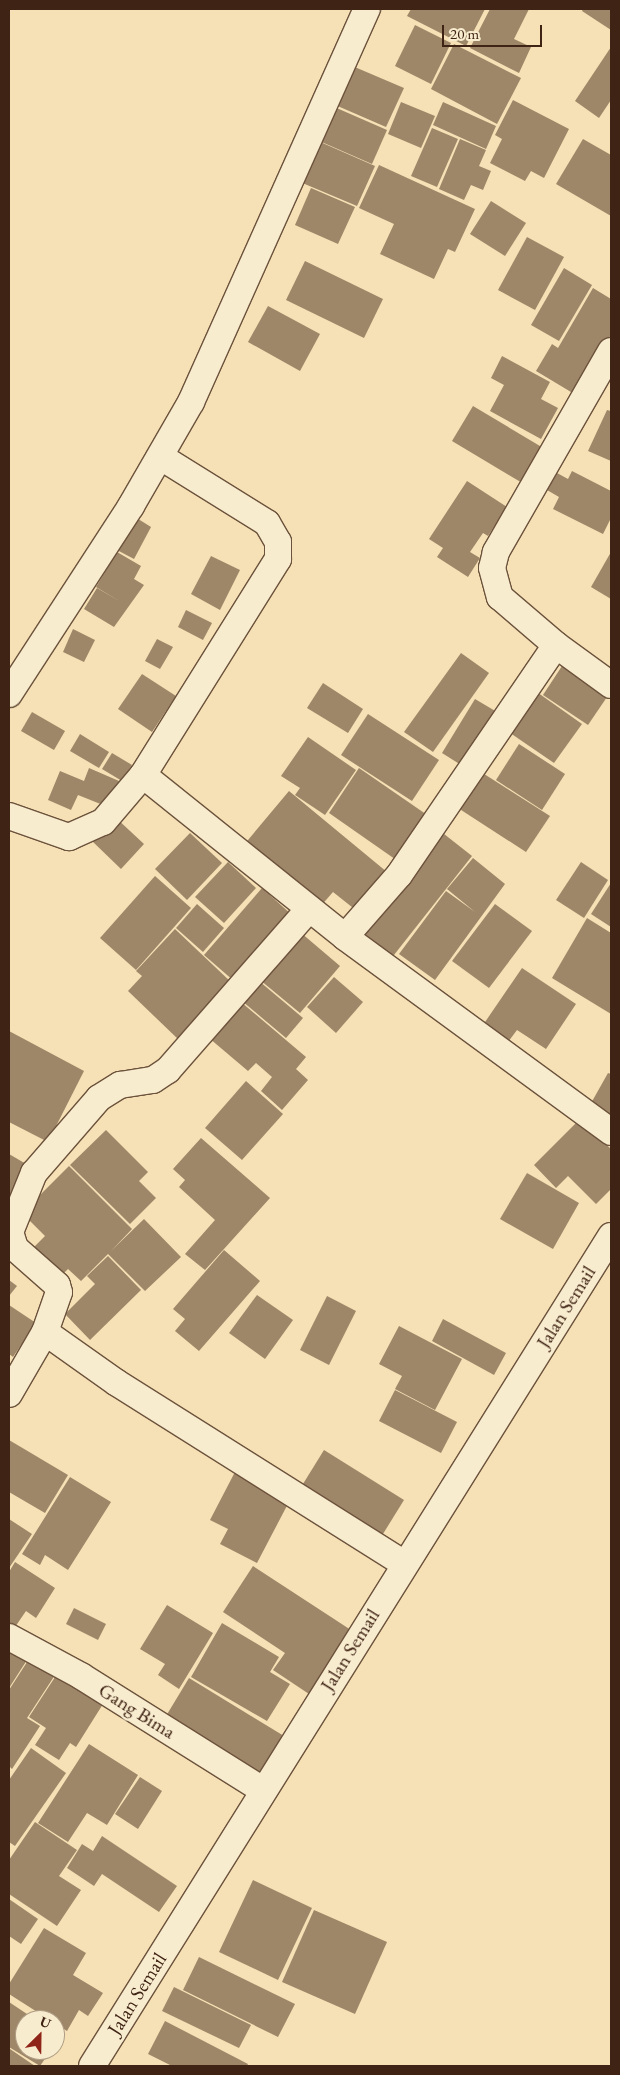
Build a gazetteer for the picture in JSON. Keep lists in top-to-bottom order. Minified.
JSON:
{"streets":{"street":["Jalan Semail","Gang Bima"]},"crossings":[["Jalan Semail","Gang Bima"]],"scale_bar":"20 m","north":"top right"}
